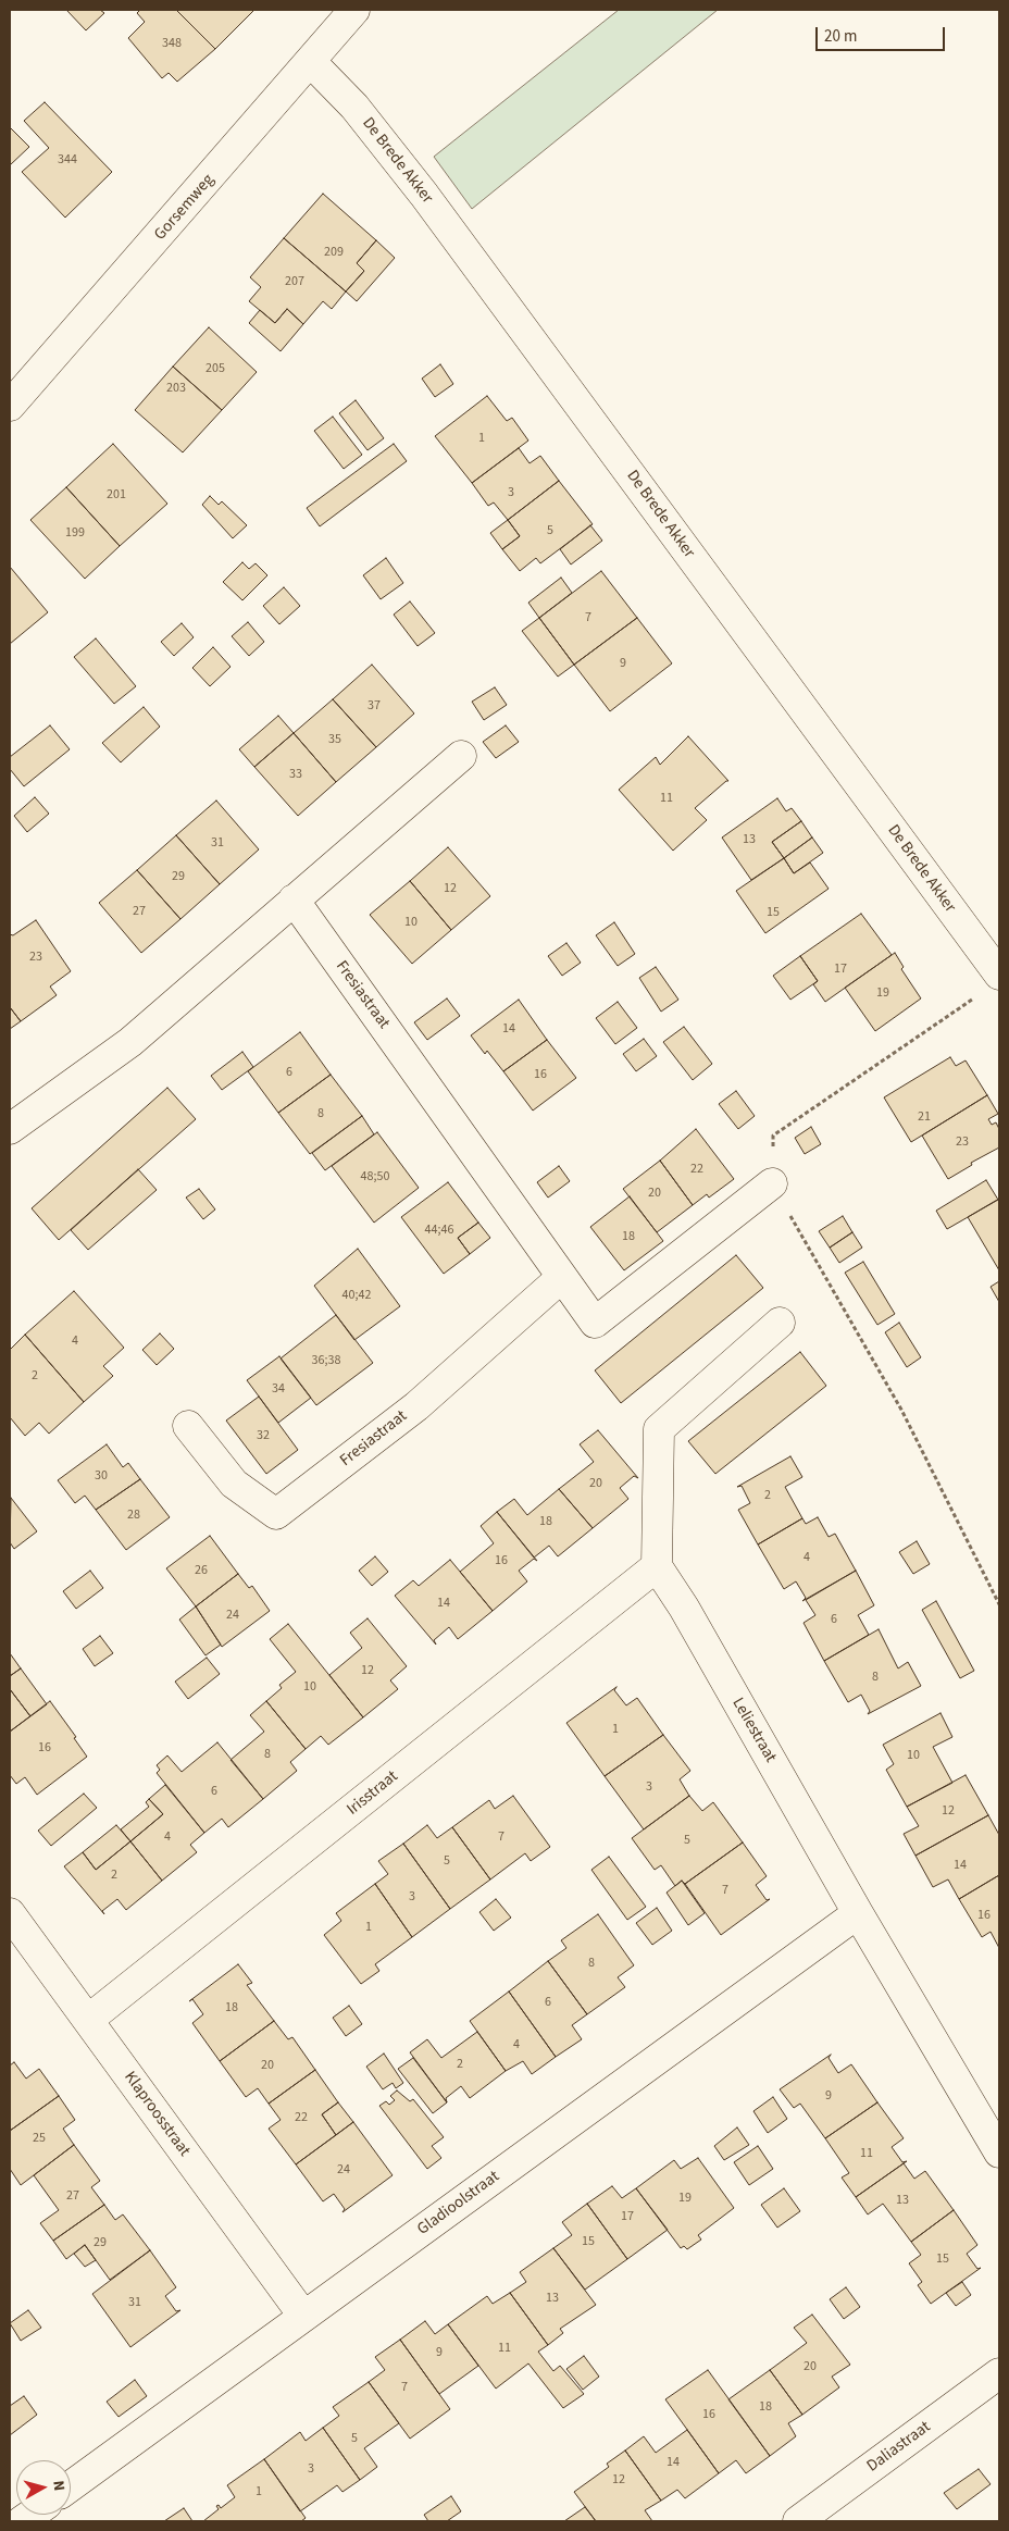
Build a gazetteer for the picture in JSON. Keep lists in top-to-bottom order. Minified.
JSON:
{"streets":{"street":["De Brede Akker","Gorsemweg","Fresiastraat","Leliestraat","Irisstraat","Klaproosstraat","Gladioolstraat","Daliastraat"]},"crossings":[["De Brede Akker","Gorsemweg"],["Leliestraat","Irisstraat"],["Leliestraat","Gladioolstraat"],["Irisstraat","Klaproosstraat"],["Klaproosstraat","Gladioolstraat"]],"house_numbers":["348","344","209","207","205","203","1","3","201","5","199","7","9","37","35","33","11","13","31","29","12","27","15","10","23","17","19","14","6","16","8","21","23","22","48;50","20","44;46","18","40;42","4","36;38","2","34","32","30","20","2","28","18","4","16","26","14","24","6","12","8","10","1","16","8","10","3","6","12","4","7","5","5","14","2","7","3","16","1","8","6","18","4","2","20","9","22","25","11","24","27","19","13","17","15","29","15","13","31","11","9","20","7","18","16","5","14","3","12","1"],"scale_bar":"20 m","north":"right"}
